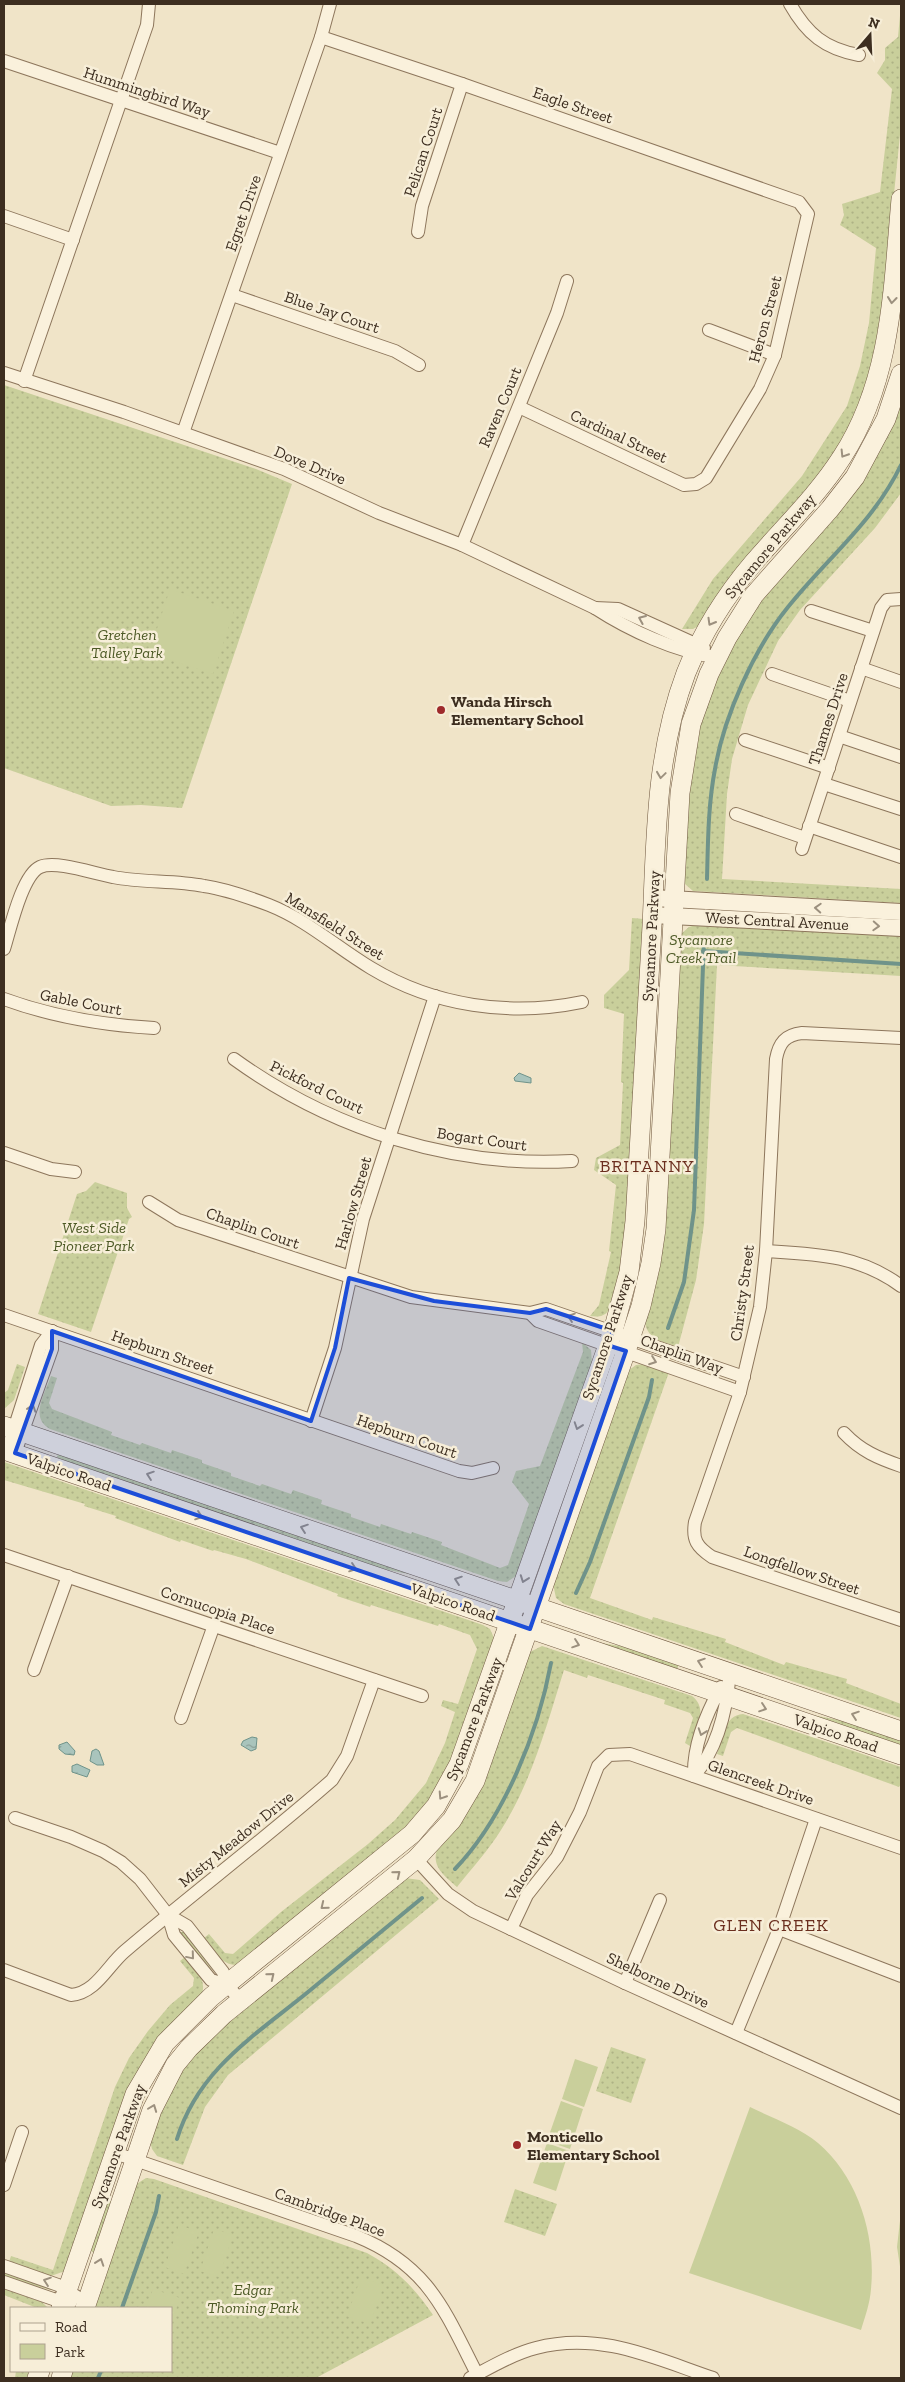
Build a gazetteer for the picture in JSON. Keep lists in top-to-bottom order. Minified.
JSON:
{"streets":{"main road":["Sycamore Parkway","Valpico Road"],"street":["Hummingbird Way","Eagle Street","Pelican Court","Egret Drive","Blue Jay Court","Heron Street","Raven Court","Cardinal Street","Dove Drive","Thames Drive","West Central Avenue","Mansfield Street","Gable Court","Pickford Court","Bogart Court","Harlow Street","Chaplin Court","Christy Street","Hepburn Street","Chaplin Way","Hepburn Court","Longfellow Street","Cornucopia Place","Glencreek Drive","Misty Meadow Drive","Valcourt Way","Shelborne Drive","Cambridge Place"]},"crossings":[["Hummingbird Way","Egret Drive"],["Eagle Street","Pelican Court"],["Eagle Street","Egret Drive"],["Eagle Street","Heron Street"],["Egret Drive","Blue Jay Court"],["Egret Drive","Dove Drive"],["Heron Street","Cardinal Street"],["Raven Court","Cardinal Street"],["Raven Court","Dove Drive"],["Dove Drive","Sycamore Parkway"],["Sycamore Parkway","West Central Avenue"],["Sycamore Parkway","Chaplin Way"],["Sycamore Parkway","Valpico Road"],["Sycamore Parkway","Shelborne Drive"],["Sycamore Parkway","Cambridge Place"],["Mansfield Street","Harlow Street"],["Pickford Court","Bogart Court"],["Pickford Court","Harlow Street"],["Bogart Court","Harlow Street"],["Harlow Street","Chaplin Court"],["Harlow Street","Hepburn Street"],["Harlow Street","Chaplin Way"],["Harlow Street","Hepburn Court"],["Chaplin Court","Chaplin Way"],["Christy Street","Chaplin Way"],["Christy Street","Longfellow Street"],["Hepburn Street","Hepburn Court"],["Cornucopia Place","Misty Meadow Drive"],["Glencreek Drive","Valcourt Way"],["Valcourt Way","Shelborne Drive"]],"districts":["BRITANNY","GLEN CREEK"],"parks":["Gretchen Talley Park","Sycamore Creek Trail","West Side Pioneer Park","Edgar Thoming Park"],"places":["Wanda Hirsch Elementary School","Monticello Elementary School"],"legend":["Road","Park"],"north":"top"}
